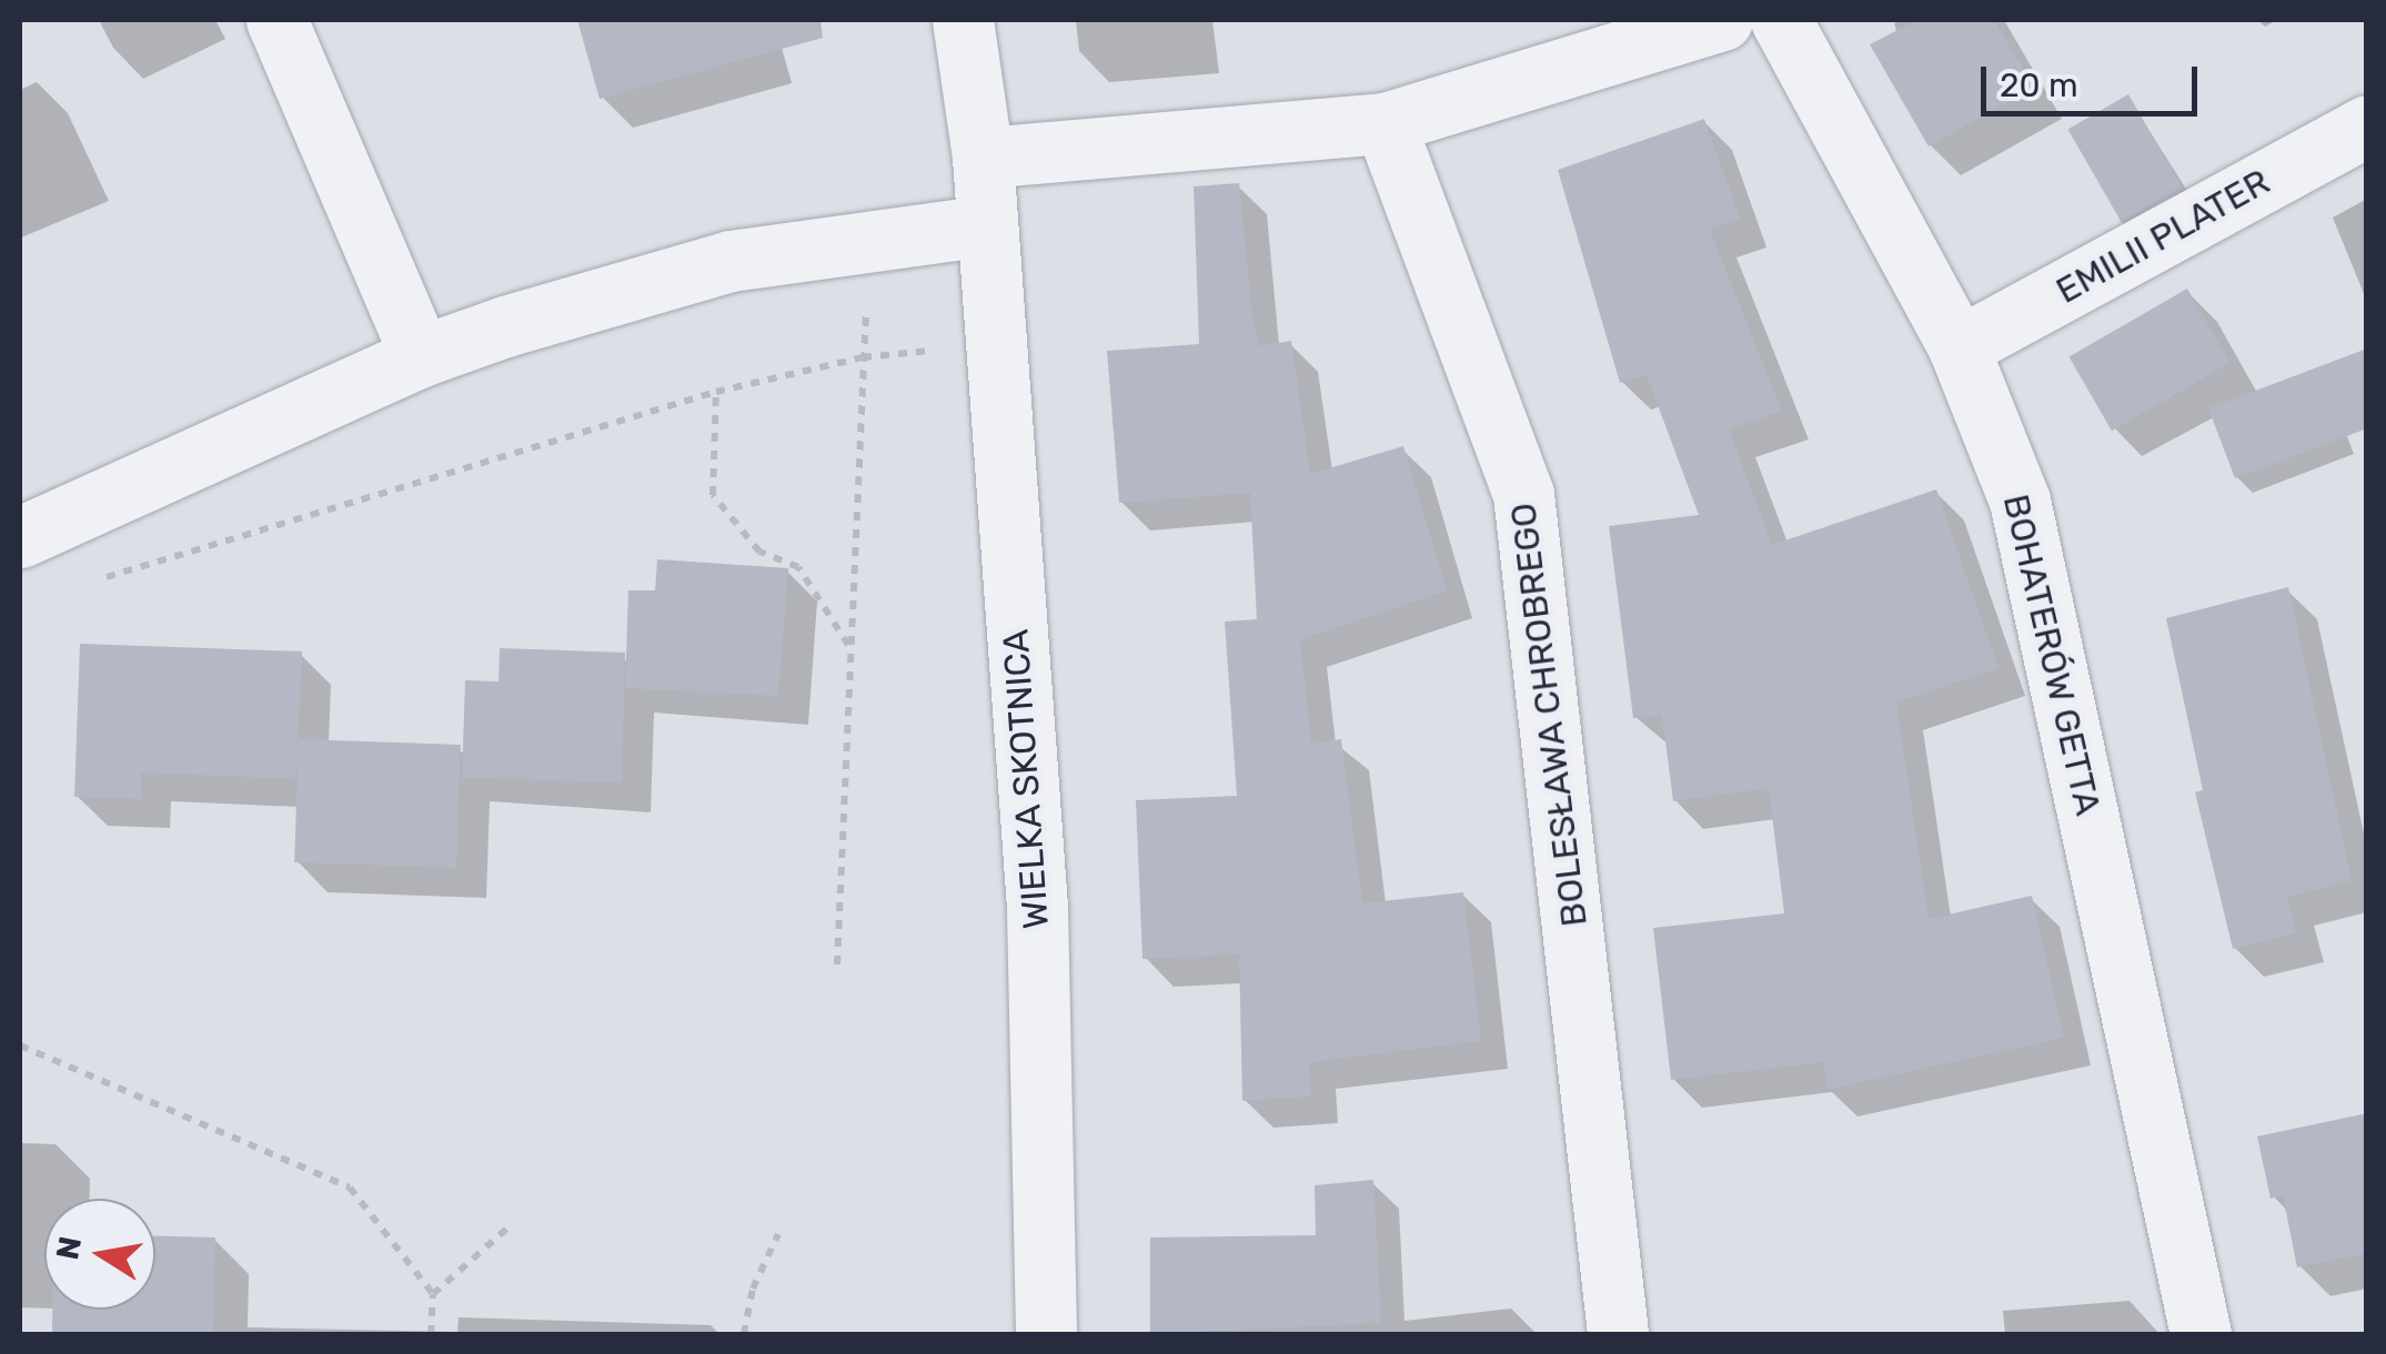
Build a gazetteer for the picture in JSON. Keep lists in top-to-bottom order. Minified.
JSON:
{"streets":{"street":["EMILII PLATER","BOHATERÓW GETTA","BOLESŁAWA CHROBREGO","WIELKA SKOTNICA"]},"crossings":[["EMILII PLATER","BOHATERÓW GETTA"]],"scale_bar":"20 m","north":"left"}
